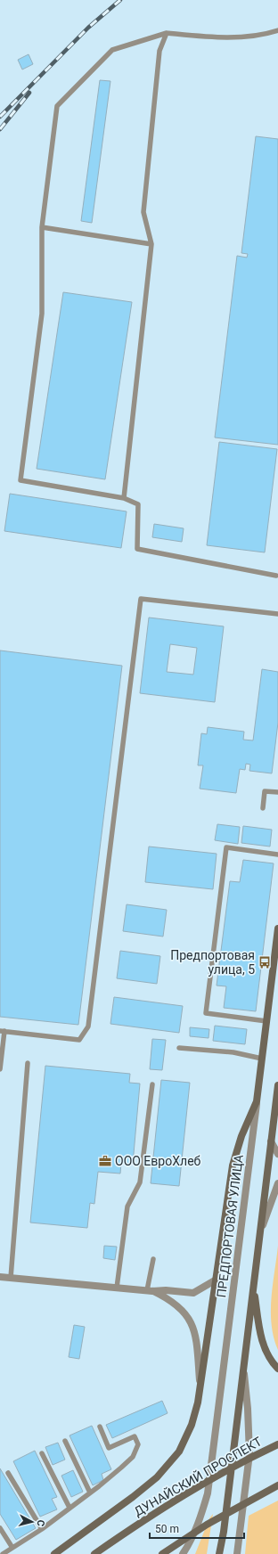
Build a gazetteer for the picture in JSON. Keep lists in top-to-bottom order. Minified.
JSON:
{"streets":{"main road":["ПРЕДПОРТОВАЯ УЛИЦА","ДУНАЙСКИЙ ПРОСПЕКТ"]},"places":{"bus stop":["Предпортовая улица, 5"],"office":["ООО ЕвроХлеб"]},"scale_bar":"50 m","north":"right"}
